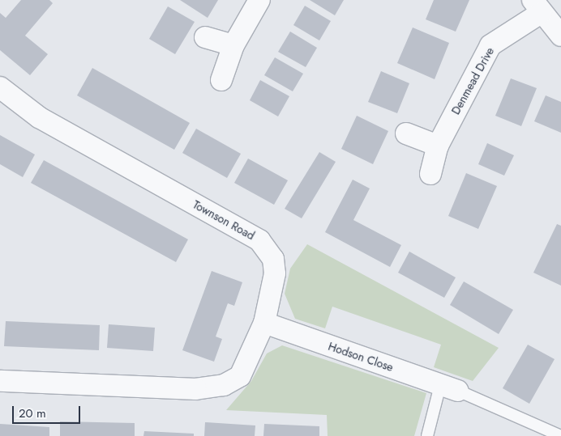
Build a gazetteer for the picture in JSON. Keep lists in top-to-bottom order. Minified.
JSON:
{"streets":{"street":["Denmead Drive","Townson Road","Hodson Close"]},"crossings":[["Townson Road","Hodson Close"]],"scale_bar":"20 m"}
